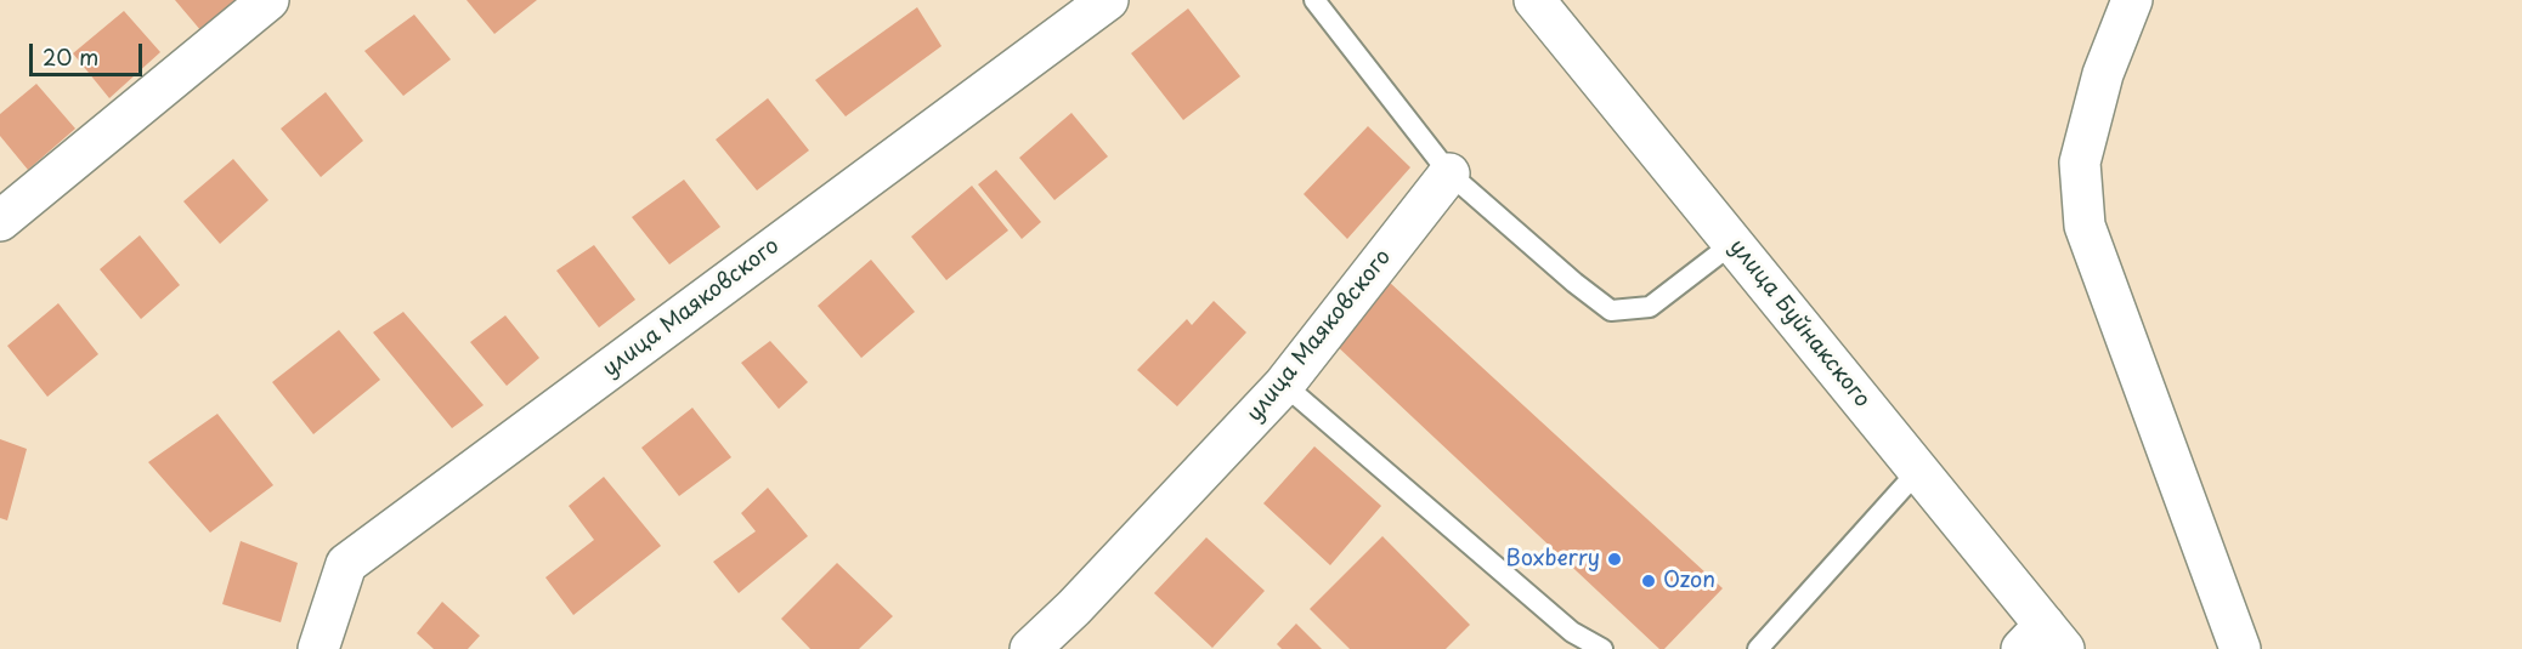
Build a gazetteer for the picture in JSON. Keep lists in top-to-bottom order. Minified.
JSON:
{"streets":{"street":["улица Маяковского","улица Буйнакского"]},"places":["Boxberry","Ozon"],"scale_bar":"20 m"}
